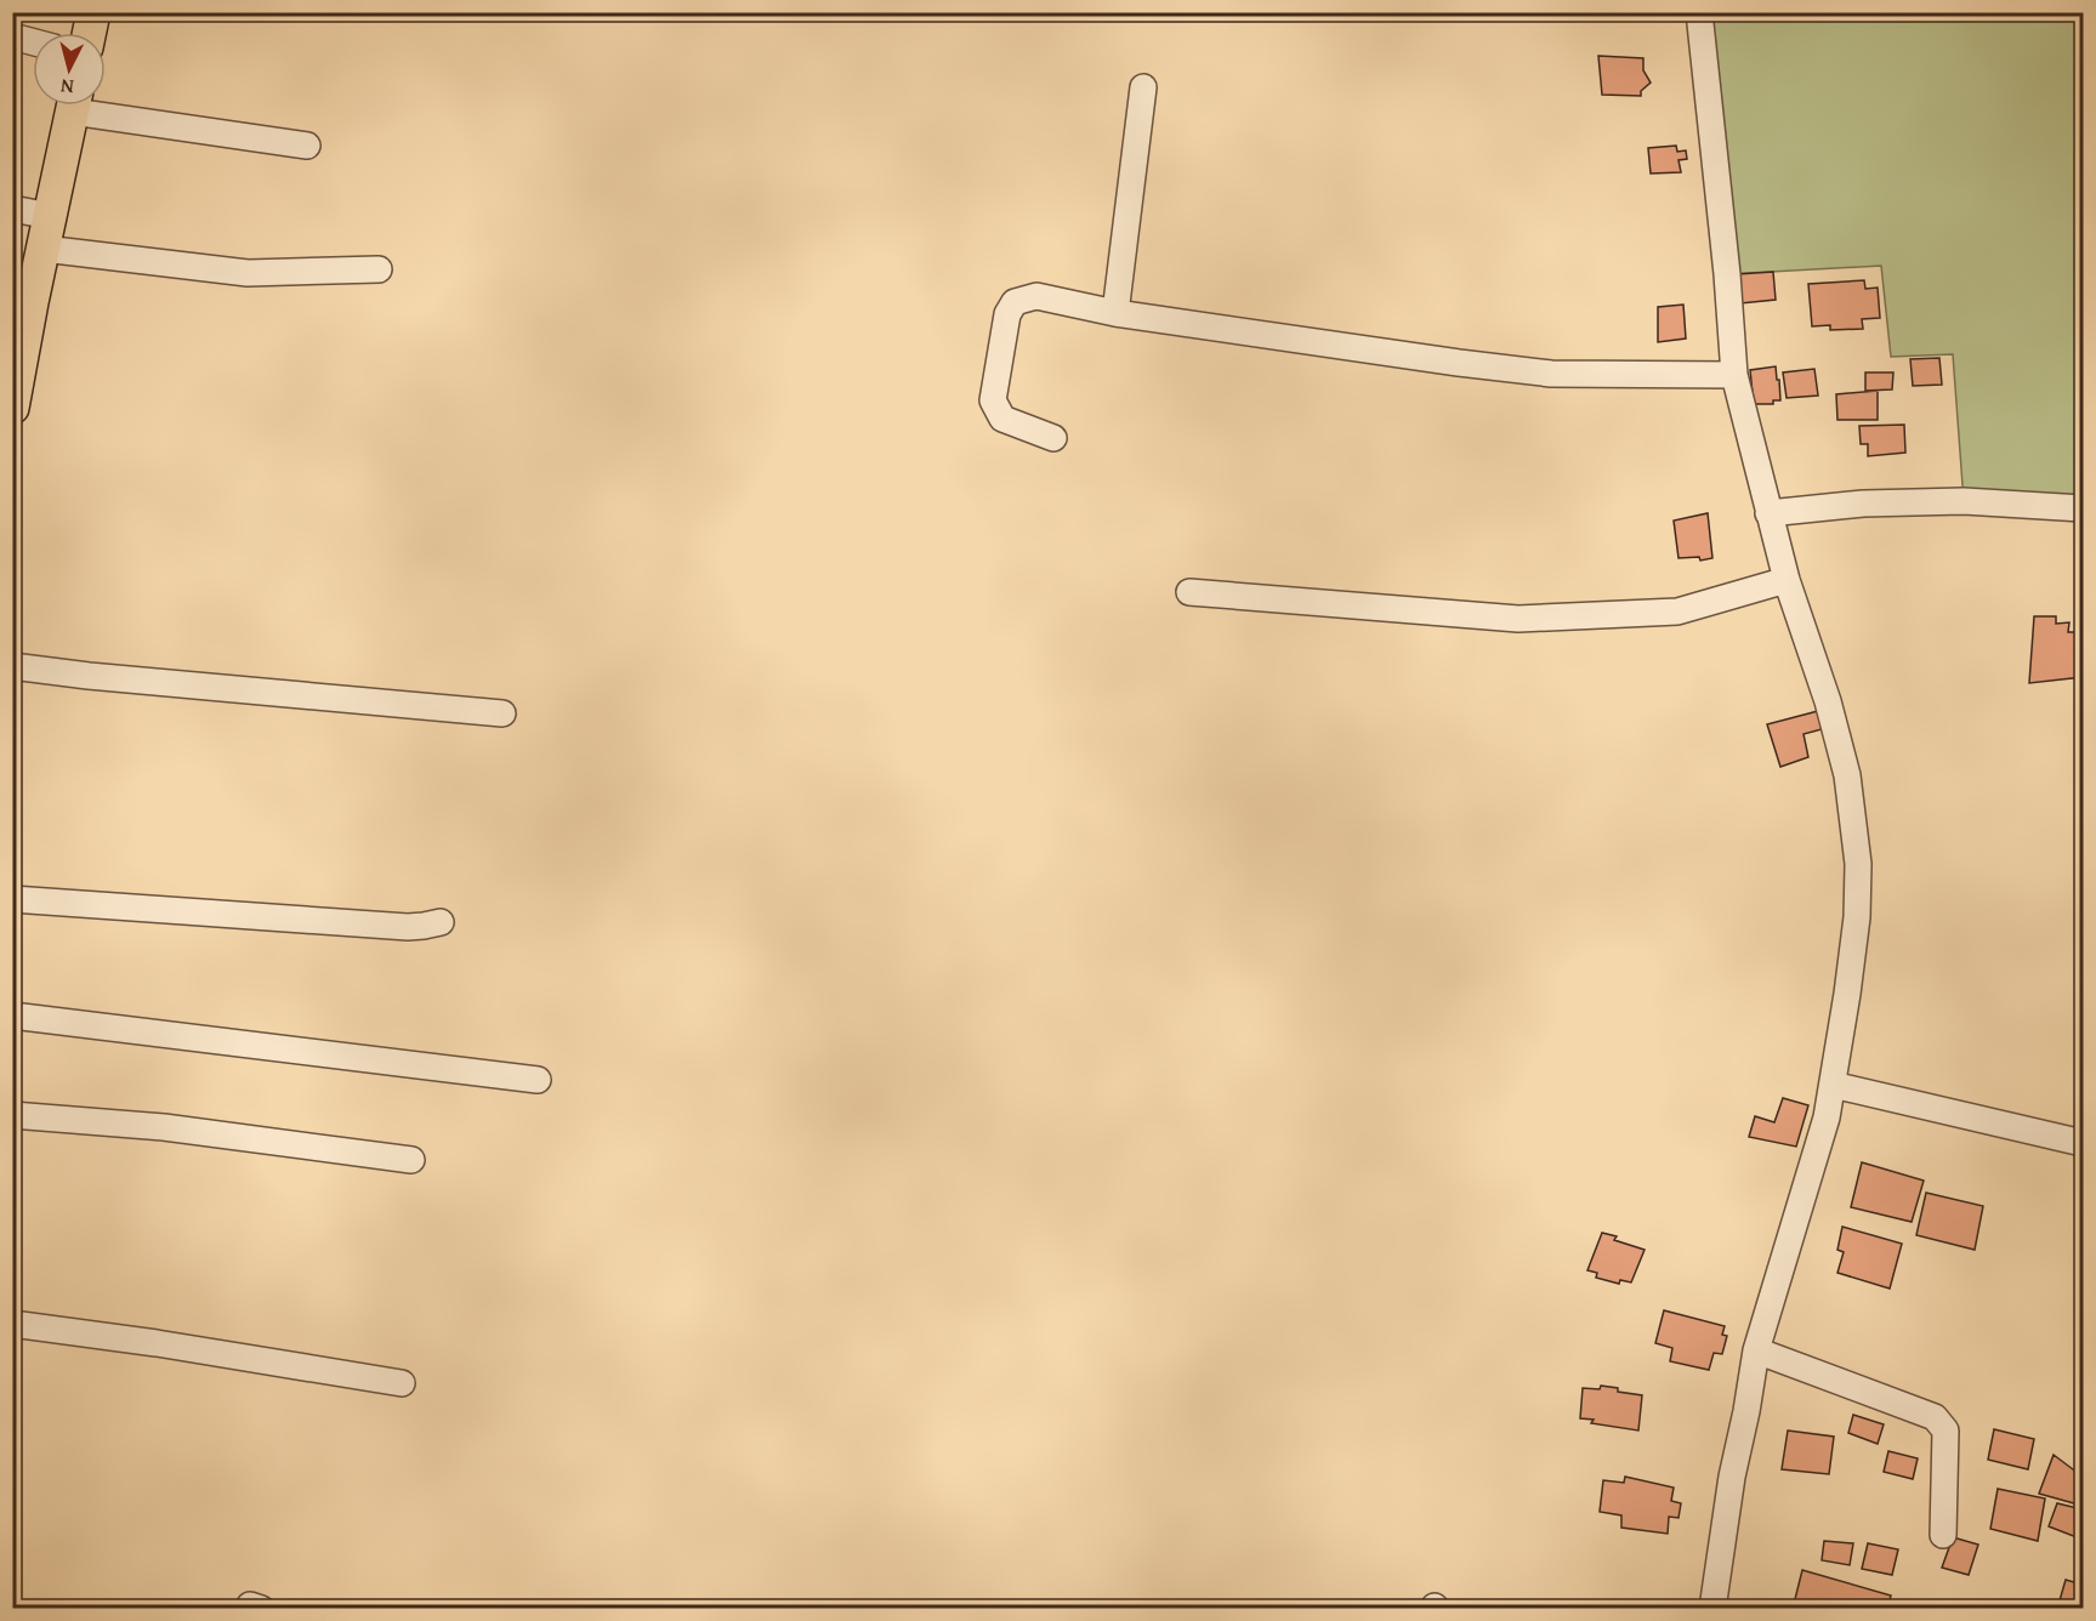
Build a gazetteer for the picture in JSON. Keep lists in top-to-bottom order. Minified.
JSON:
{"north":"bottom"}
